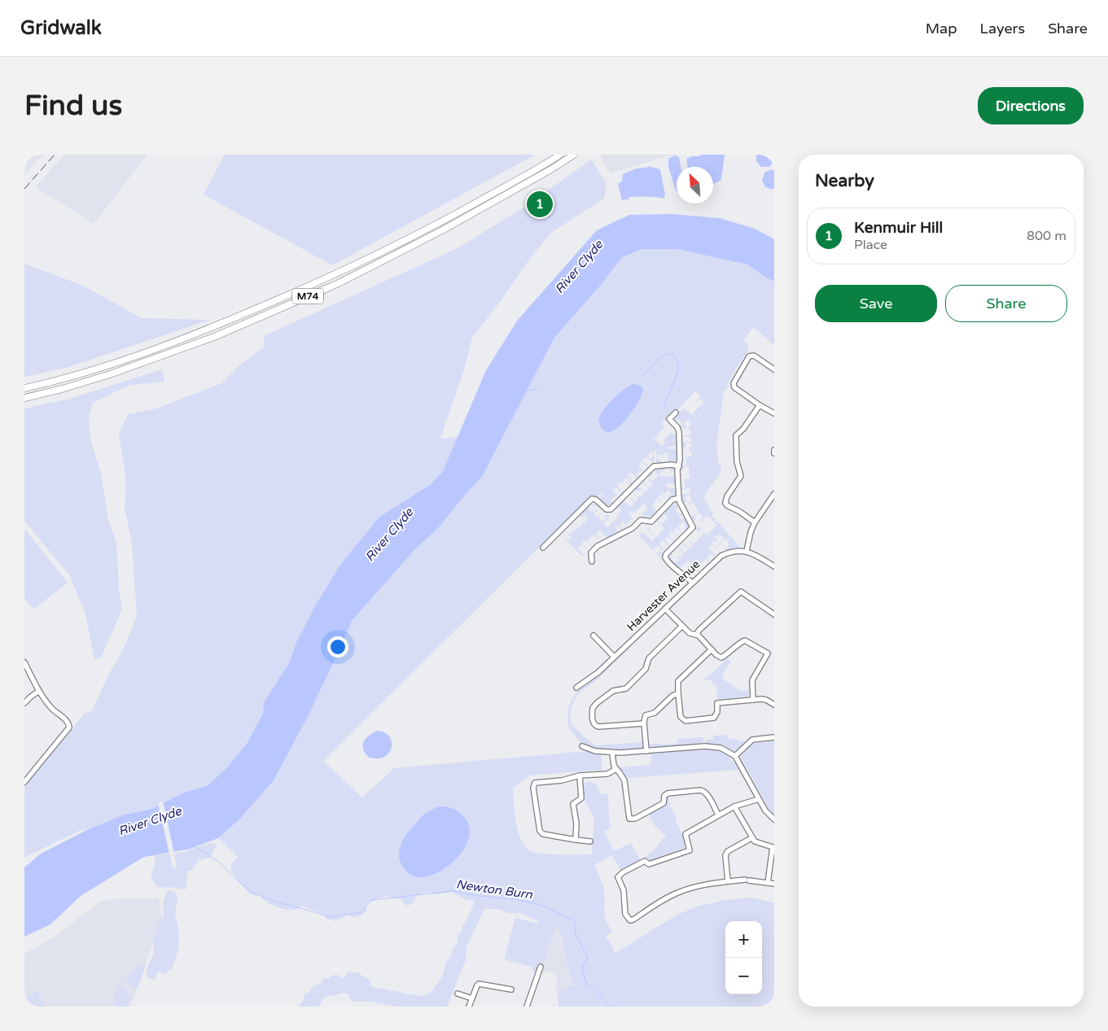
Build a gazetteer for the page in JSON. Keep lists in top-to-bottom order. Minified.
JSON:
{"streets":{"highway":["M74"],"street":["Harvester Avenue"]},"water":["River Clyde","Newton Burn"],"north":"top left","page":{"header":"Gridwalk","nav":["Map","Layers","Share"],"buttons":["Directions",["Save","Share"]],"title":"Find us","heading":"Nearby","pins":"1","list":[{"mark":"1","name":"Kenmuir Hill","note":"Place","value":"800 m"}],"map_buttons":["+","−"]}}
